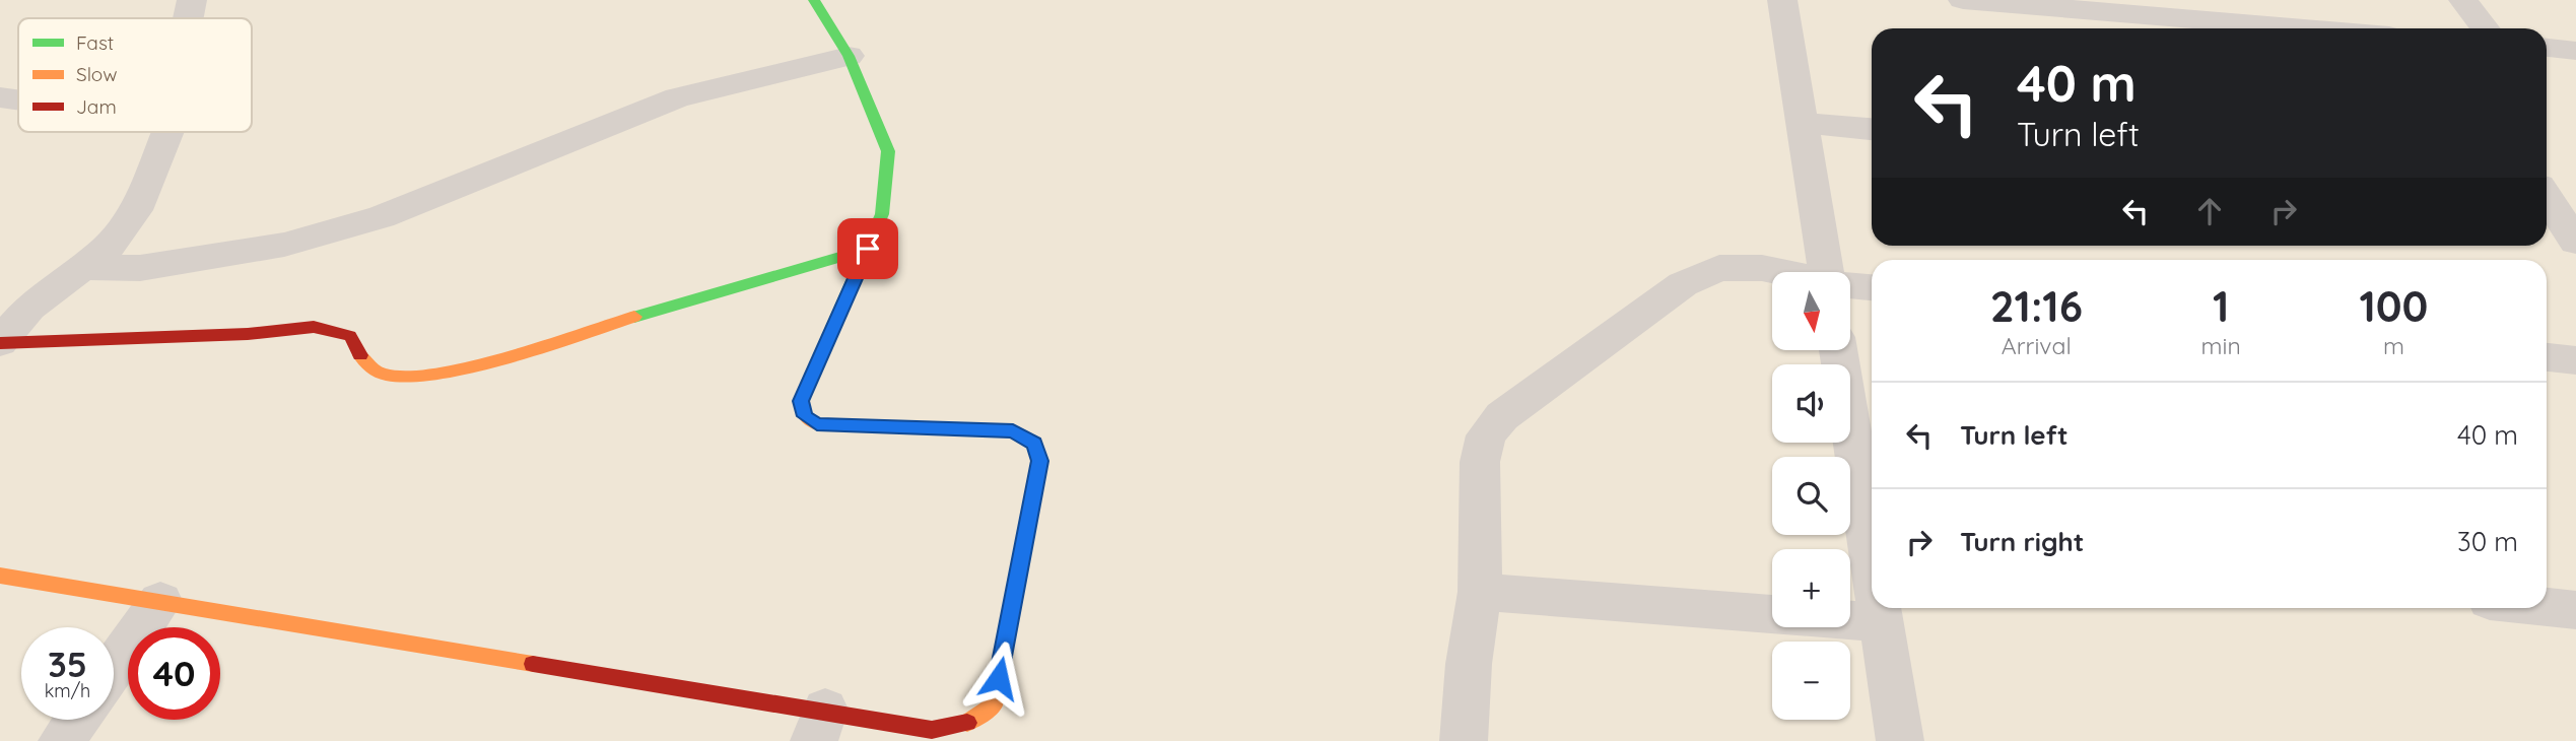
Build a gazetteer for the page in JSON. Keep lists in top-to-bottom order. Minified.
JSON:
{"legend":["Fast","Slow","Jam"],"north":"bottom","page":{"turn":["40 m","Turn left"],"eta":["21:16","Arrival","1","min","100","m"],"map_buttons":["+","−"],"list":[{"name":"Turn left","value":"40 m"},{"name":"Turn right","value":"30 m"}],"speed":"35 km/h","limit":"40"}}
